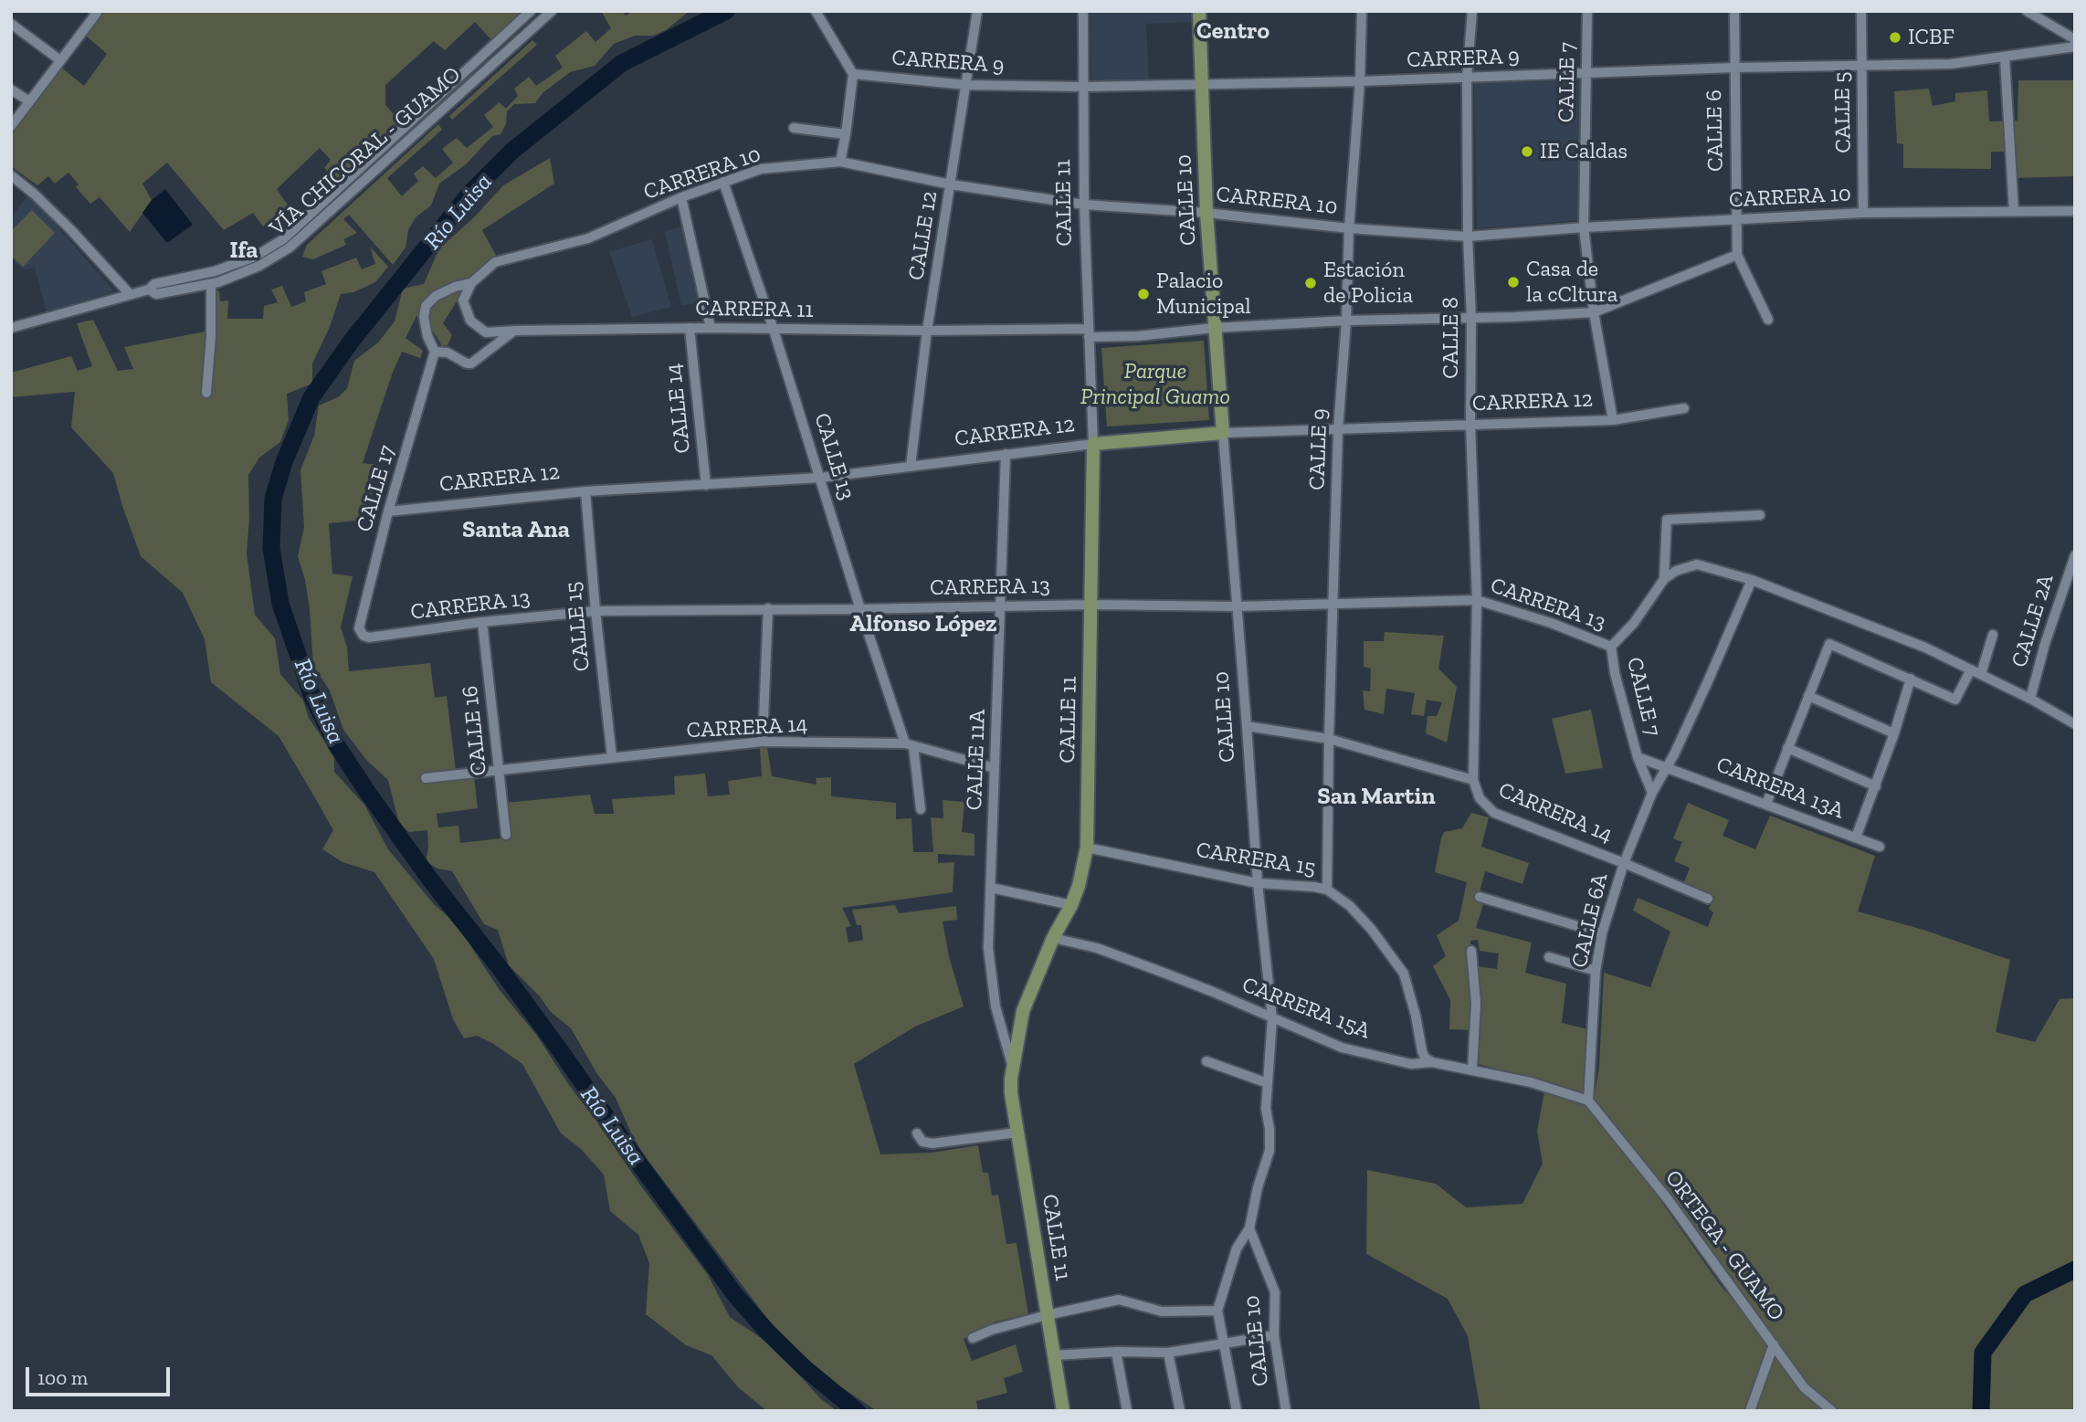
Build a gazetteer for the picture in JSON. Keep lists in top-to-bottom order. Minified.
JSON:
{"streets":{"main road":["CALLE 10","CALLE 11","CARRERA 12"],"street":["CARRERA 9","CALLE 7","CALLE 5","CALLE 6","VÍA CHICORAL - GUAMO","CARRERA 10","CALLE 12","CARRERA 11","CALLE 8","CALLE 14","CALLE 9","CALLE 13","CALLE 17","CARRERA 13","CALLE 2A","CALLE 15","CARRERA 14","CALLE 16","CALLE 11A","CARRERA 13A","CARRERA 15","CALLE 6A","CARRERA 15A","ORTEGA - GUAMO"]},"crossings":[["CARRERA 9","CALLE 7"],["CARRERA 9","CALLE 5"],["CARRERA 9","CALLE 6"],["CARRERA 9","CALLE 10"],["CARRERA 9","CALLE 11"],["CARRERA 9","CALLE 12"],["CARRERA 9","CALLE 8"],["CARRERA 9","CALLE 9"],["CALLE 7","CARRERA 10"],["CALLE 7","CARRERA 11"],["CALLE 7","CARRERA 12"],["CALLE 7","CARRERA 13"],["CALLE 7","CARRERA 13A"],["CALLE 7","CALLE 6A"],["CALLE 5","CARRERA 10"],["CALLE 6","CARRERA 10"],["CALLE 6","CARRERA 11"],["CARRERA 10","CALLE 10"],["CARRERA 10","CALLE 11"],["CARRERA 10","CALLE 12"],["CARRERA 10","CARRERA 11"],["CARRERA 10","CALLE 8"],["CARRERA 10","CALLE 9"],["CARRERA 10","CALLE 13"],["CALLE 10","CARRERA 11"],["CALLE 10","CARRERA 12"],["CALLE 10","CARRERA 13"],["CALLE 10","CARRERA 14"],["CALLE 10","CARRERA 15"],["CALLE 10","CARRERA 15A"],["CALLE 11","CARRERA 11"],["CALLE 11","CARRERA 12"],["CALLE 11","CARRERA 13"],["CALLE 11","CALLE 11A"],["CALLE 11","CARRERA 15"],["CALLE 11","CARRERA 15A"],["CALLE 12","CARRERA 11"],["CALLE 12","CARRERA 12"],["CARRERA 11","CALLE 8"],["CARRERA 11","CALLE 14"],["CARRERA 11","CALLE 9"],["CARRERA 11","CALLE 13"],["CALLE 8","CARRERA 12"],["CALLE 8","CARRERA 13"],["CALLE 8","CARRERA 14"],["CARRERA 12","CALLE 14"],["CARRERA 12","CALLE 9"],["CARRERA 12","CALLE 13"],["CARRERA 12","CALLE 17"],["CARRERA 12","CALLE 15"],["CARRERA 12","CALLE 11A"],["CALLE 9","CARRERA 13"],["CALLE 9","CARRERA 14"],["CALLE 9","CARRERA 15"],["CALLE 13","CARRERA 13"],["CALLE 13","CARRERA 14"],["CALLE 17","CARRERA 13"],["CARRERA 13","CALLE 15"],["CARRERA 13","CALLE 16"],["CARRERA 13","CALLE 11A"],["CALLE 15","CARRERA 14"],["CARRERA 14","CALLE 16"],["CARRERA 14","CALLE 11A"],["CARRERA 14","CALLE 6A"],["CARRERA 13A","CALLE 6A"],["CARRERA 15","CARRERA 15A"],["CALLE 6A","CARRERA 15A"],["CALLE 6A","ORTEGA - GUAMO"],["CARRERA 15A","ORTEGA - GUAMO"]],"districts":["Centro","Ifa","Santa Ana","Alfonso López","San Martin"],"water":["Río Luisa"],"parks":["Parque Principal Guamo"],"places":["ICBF","IE Caldas","Casa de la cCltura","Estación de Policia","Palacio Municipal"],"scale_bar":"100 m"}
